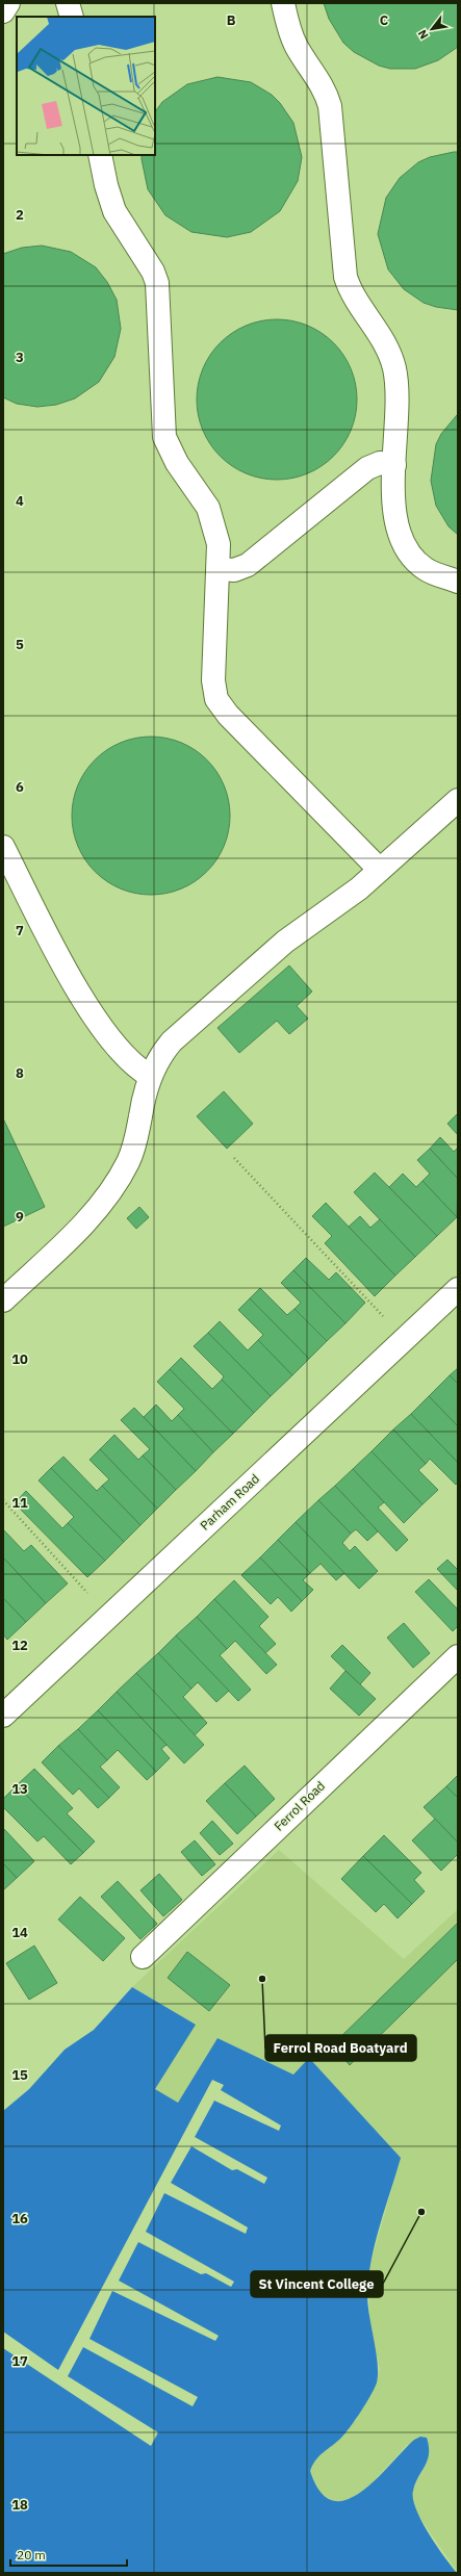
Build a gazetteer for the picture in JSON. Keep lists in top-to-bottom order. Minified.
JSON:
{"streets":{"street":["Parham Road","Ferrol Road"]},"places":["Ferrol Road Boatyard","St Vincent College"],"scale_bar":"20 m","north":"bottom left","grid":{"columns":["B","C"],"rows":["2","3","4","5","6","7","8","9","10","11","12","13","14","15","16","17","18"]}}
